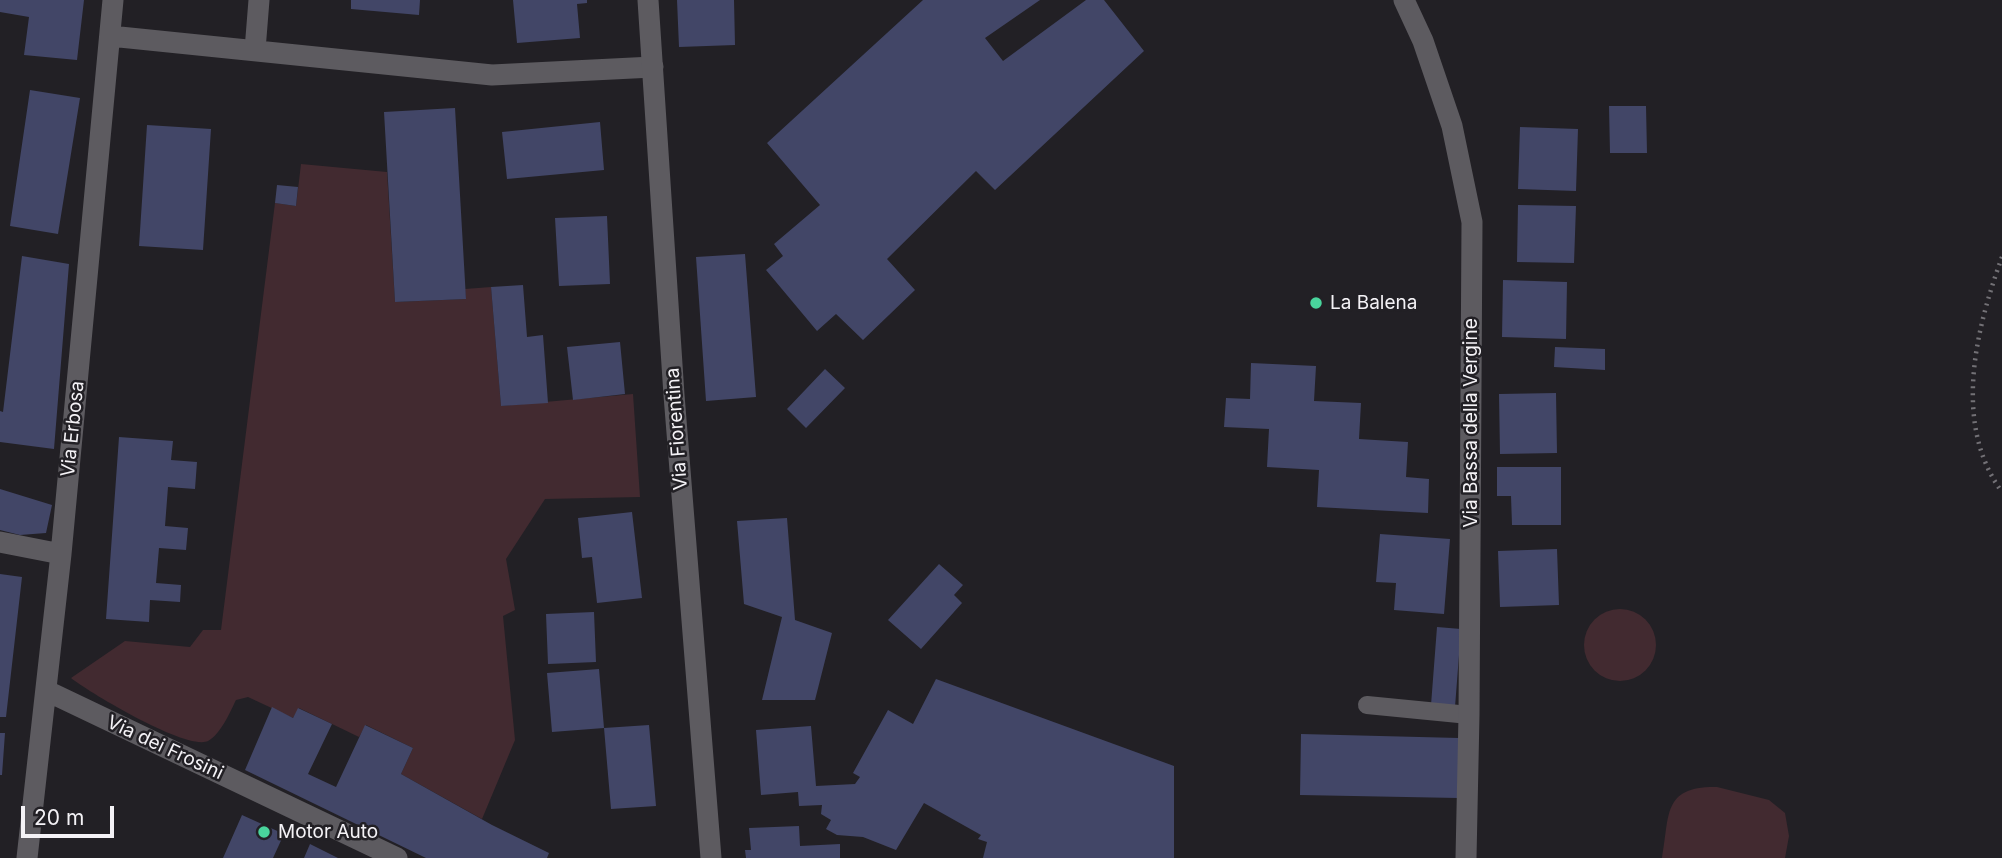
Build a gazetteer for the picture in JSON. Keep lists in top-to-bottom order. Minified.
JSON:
{"streets":{"street":["Via Bassa della Vergine","Via Erbosa","Via Fiorentina","Via dei Frosini"]},"crossings":[["Via Erbosa","Via dei Frosini"]],"places":["La Balena","Motor Auto"],"scale_bar":"20 m"}
